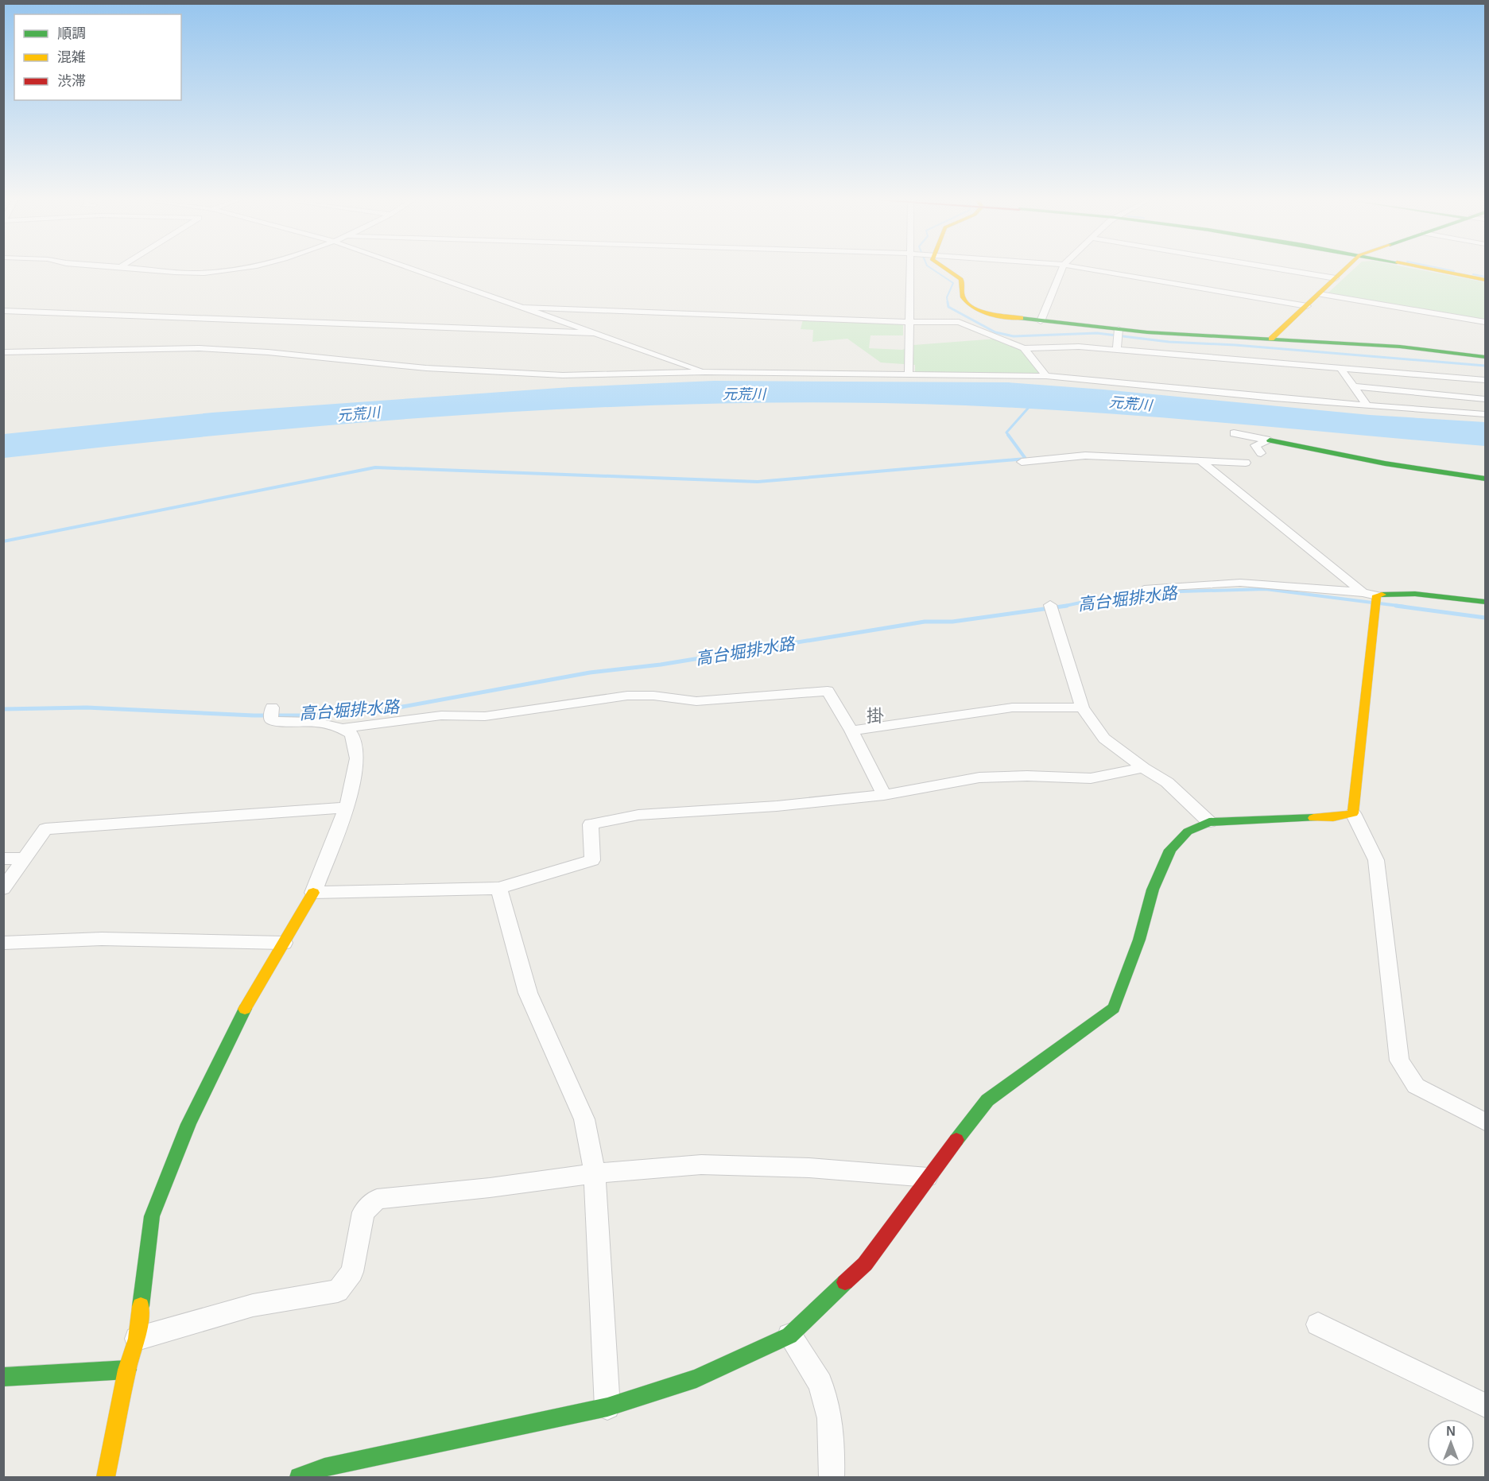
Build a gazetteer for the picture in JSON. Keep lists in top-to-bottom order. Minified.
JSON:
{"districts":["掛"],"water":["元荒川","高台堀排水路"],"legend":["順調","混雑","渋滞"],"north":"top"}
